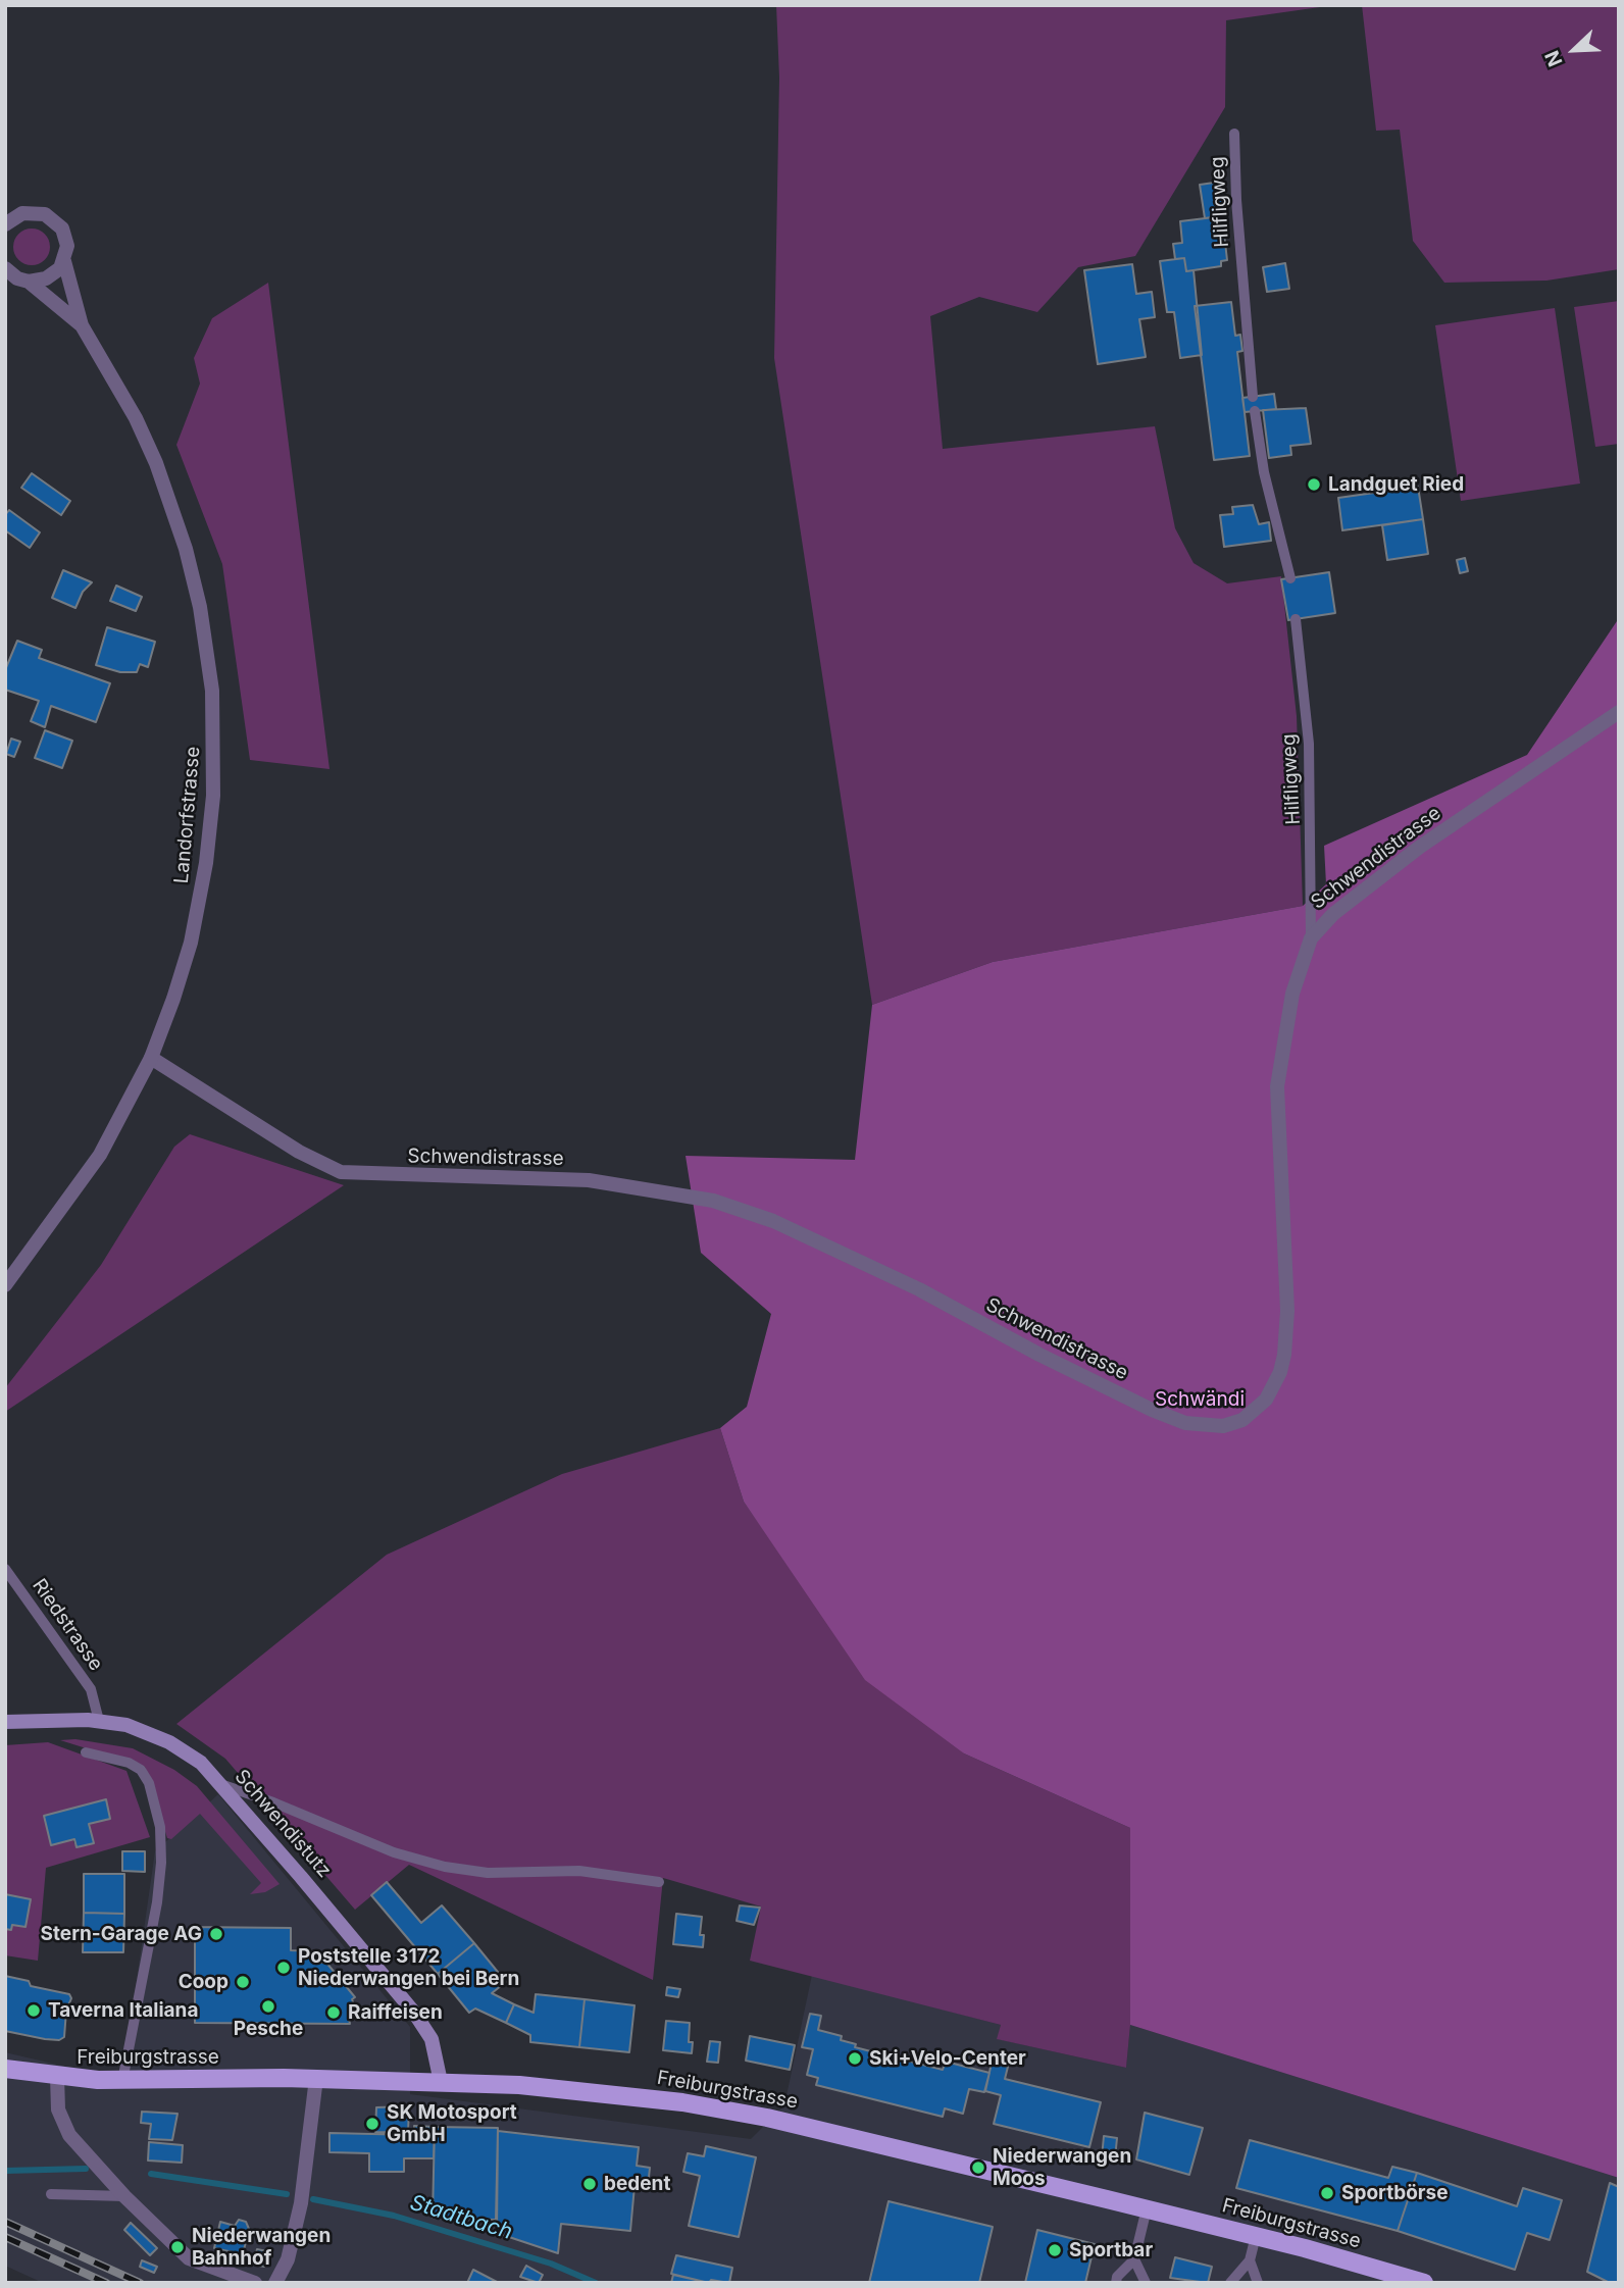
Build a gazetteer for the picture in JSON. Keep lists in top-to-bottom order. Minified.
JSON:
{"streets":{"main road":["Schwendistutz","Freiburgstrasse"],"street":["Landorfstrasse","Schwendistrasse"],"lane":["Hilfligweg","Riedstrasse"]},"crossings":[["Hilfligweg","Schwendistrasse"],["Landorfstrasse","Schwendistrasse"],["Riedstrasse","Schwendistutz"],["Schwendistutz","Freiburgstrasse"]],"water":["Stadtbach"],"parks":["Schwändi"],"places":["Landguet Ried","Stern-Garage AG","Poststelle 3172 Niederwangen bei Bern","Coop","Pesche","Taverna Italiana","Raiffeisen","Ski+Velo-Center","SK Motosport GmbH","Niederwangen Moos","bedent","Sportbörse","Niederwangen Bahnhof","Sportbar"],"north":"bottom left"}
